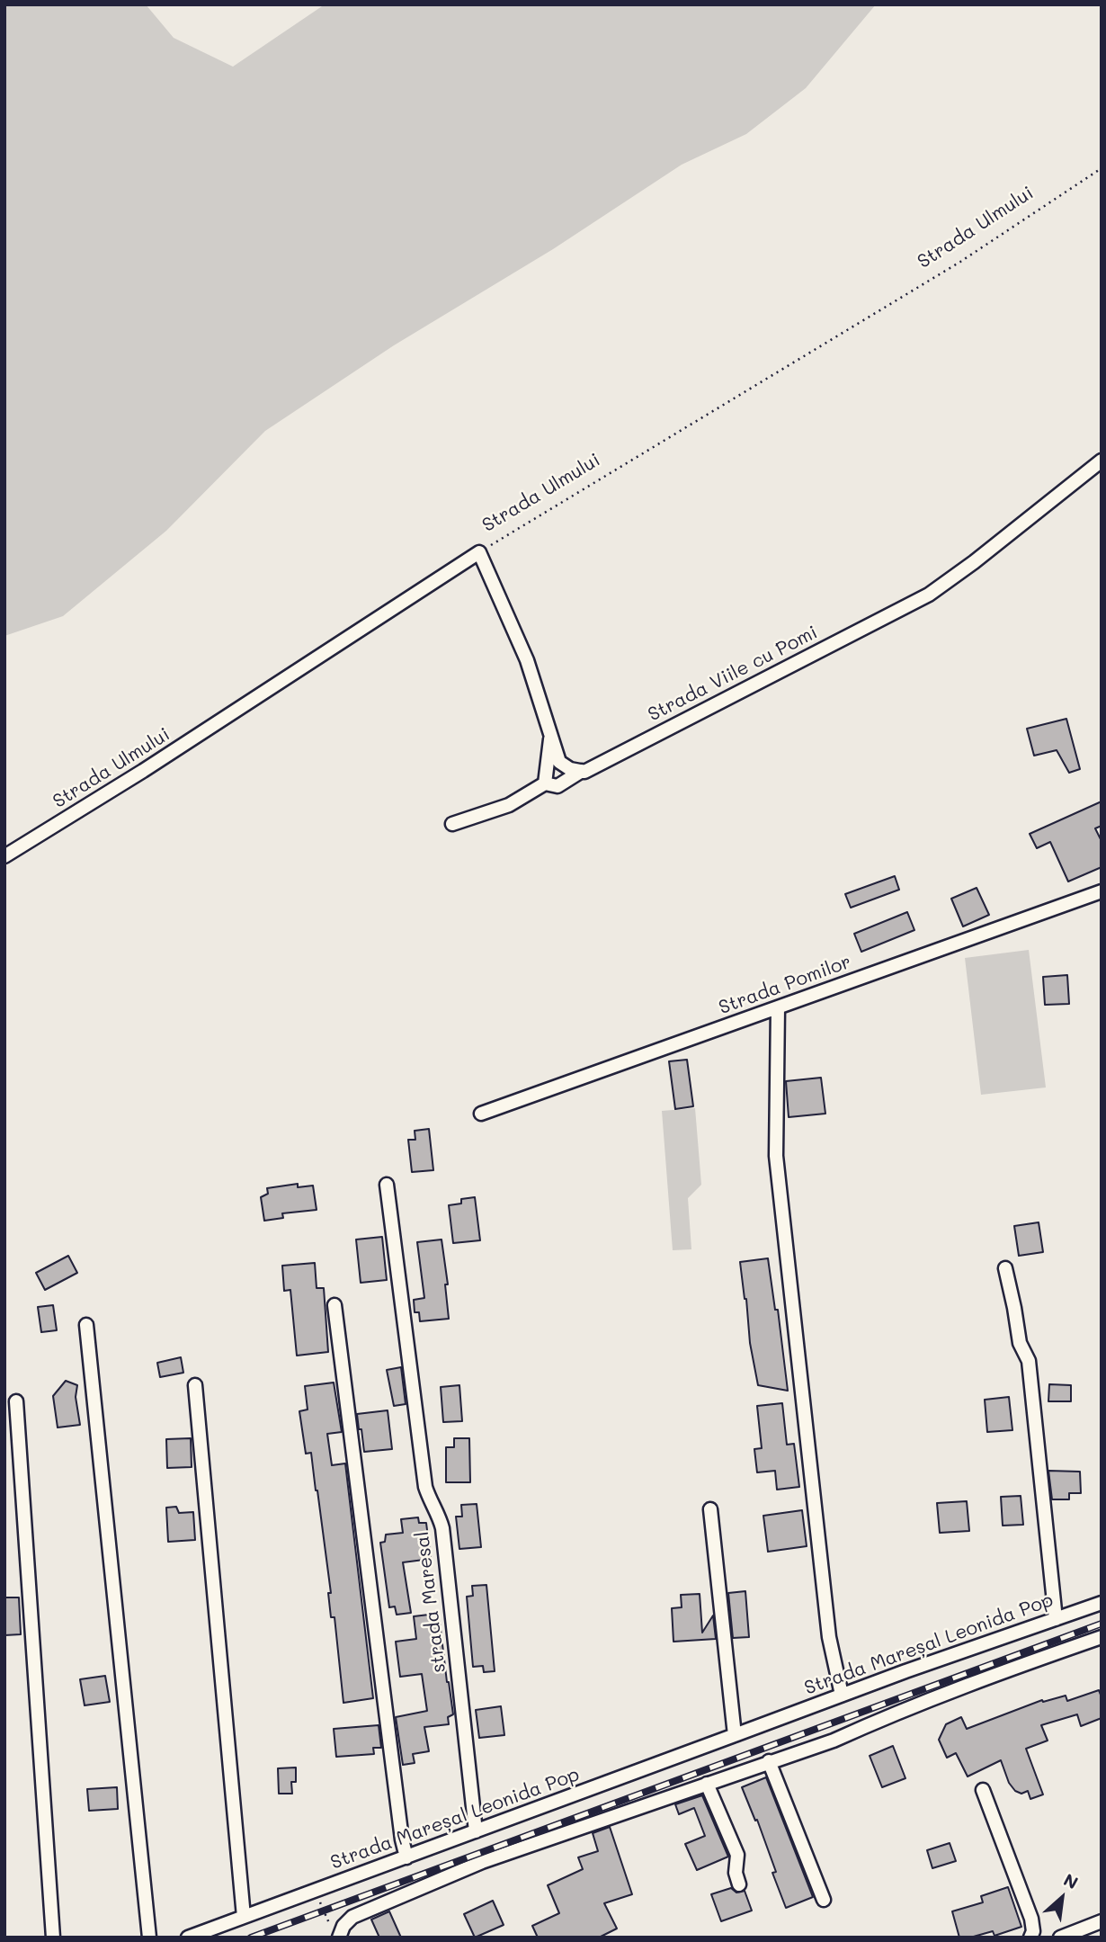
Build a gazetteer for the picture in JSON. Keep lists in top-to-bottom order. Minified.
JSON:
{"streets":{"street":["Strada Ulmului","Strada Viile cu Pomi","Strada Pomilor","strada Maresal","Strada Mareșal Leonida Pop"]},"crossings":[["strada Maresal","Strada Mareșal Leonida Pop"]],"north":"top right"}
